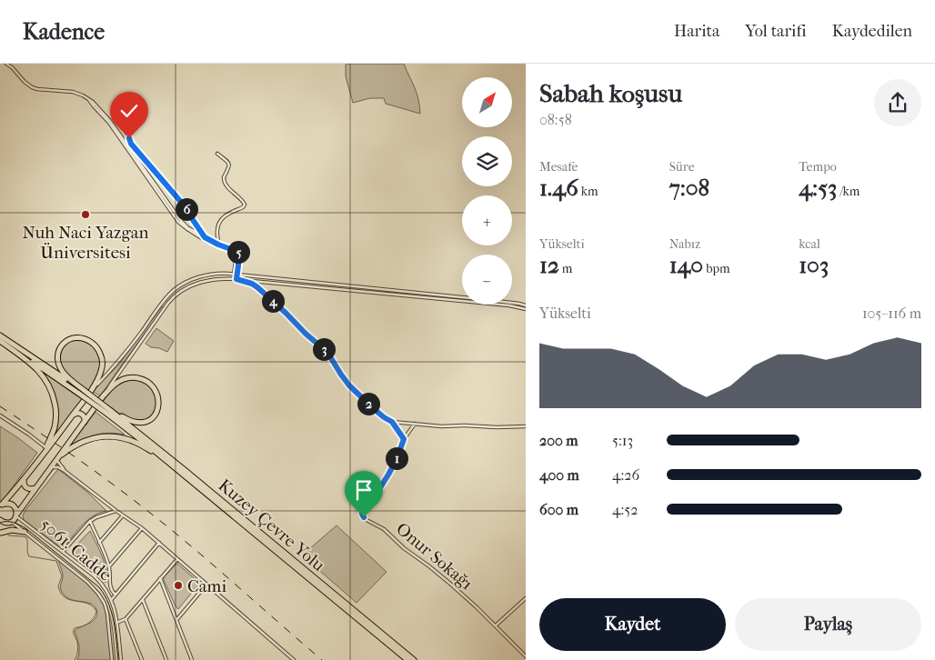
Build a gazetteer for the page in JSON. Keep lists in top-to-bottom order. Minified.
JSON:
{"streets":{"highway":["Kuzey Çevre Yolu"],"street":["5061. Cadde","Onur Sokağı"]},"places":["Nuh Naci Yazgan Üniversitesi","Cami"],"north":"top right","page":{"header":"Kadence","nav":["Harita","Yol tarifi","Kaydedilen"],"heading":["Sabah koşusu","08:58"],"map_buttons":["+","−"],"stats":[["Mesafe","1.46 km"],["Süre","7:08"],["Tempo","4:53 /km"],["Yükselti","12 m"],["Nabız","140 bpm"],["kcal","103"]],"pins":["6","5","4","3","2","1"],"chart":["Yükselti","105–116 m"],"list":[{"name":"200 m","note":"5:13"},{"name":"400 m","note":"4:26"},{"name":"600 m","note":"4:52"}],"buttons":["Kaydet","Paylaş"]}}
